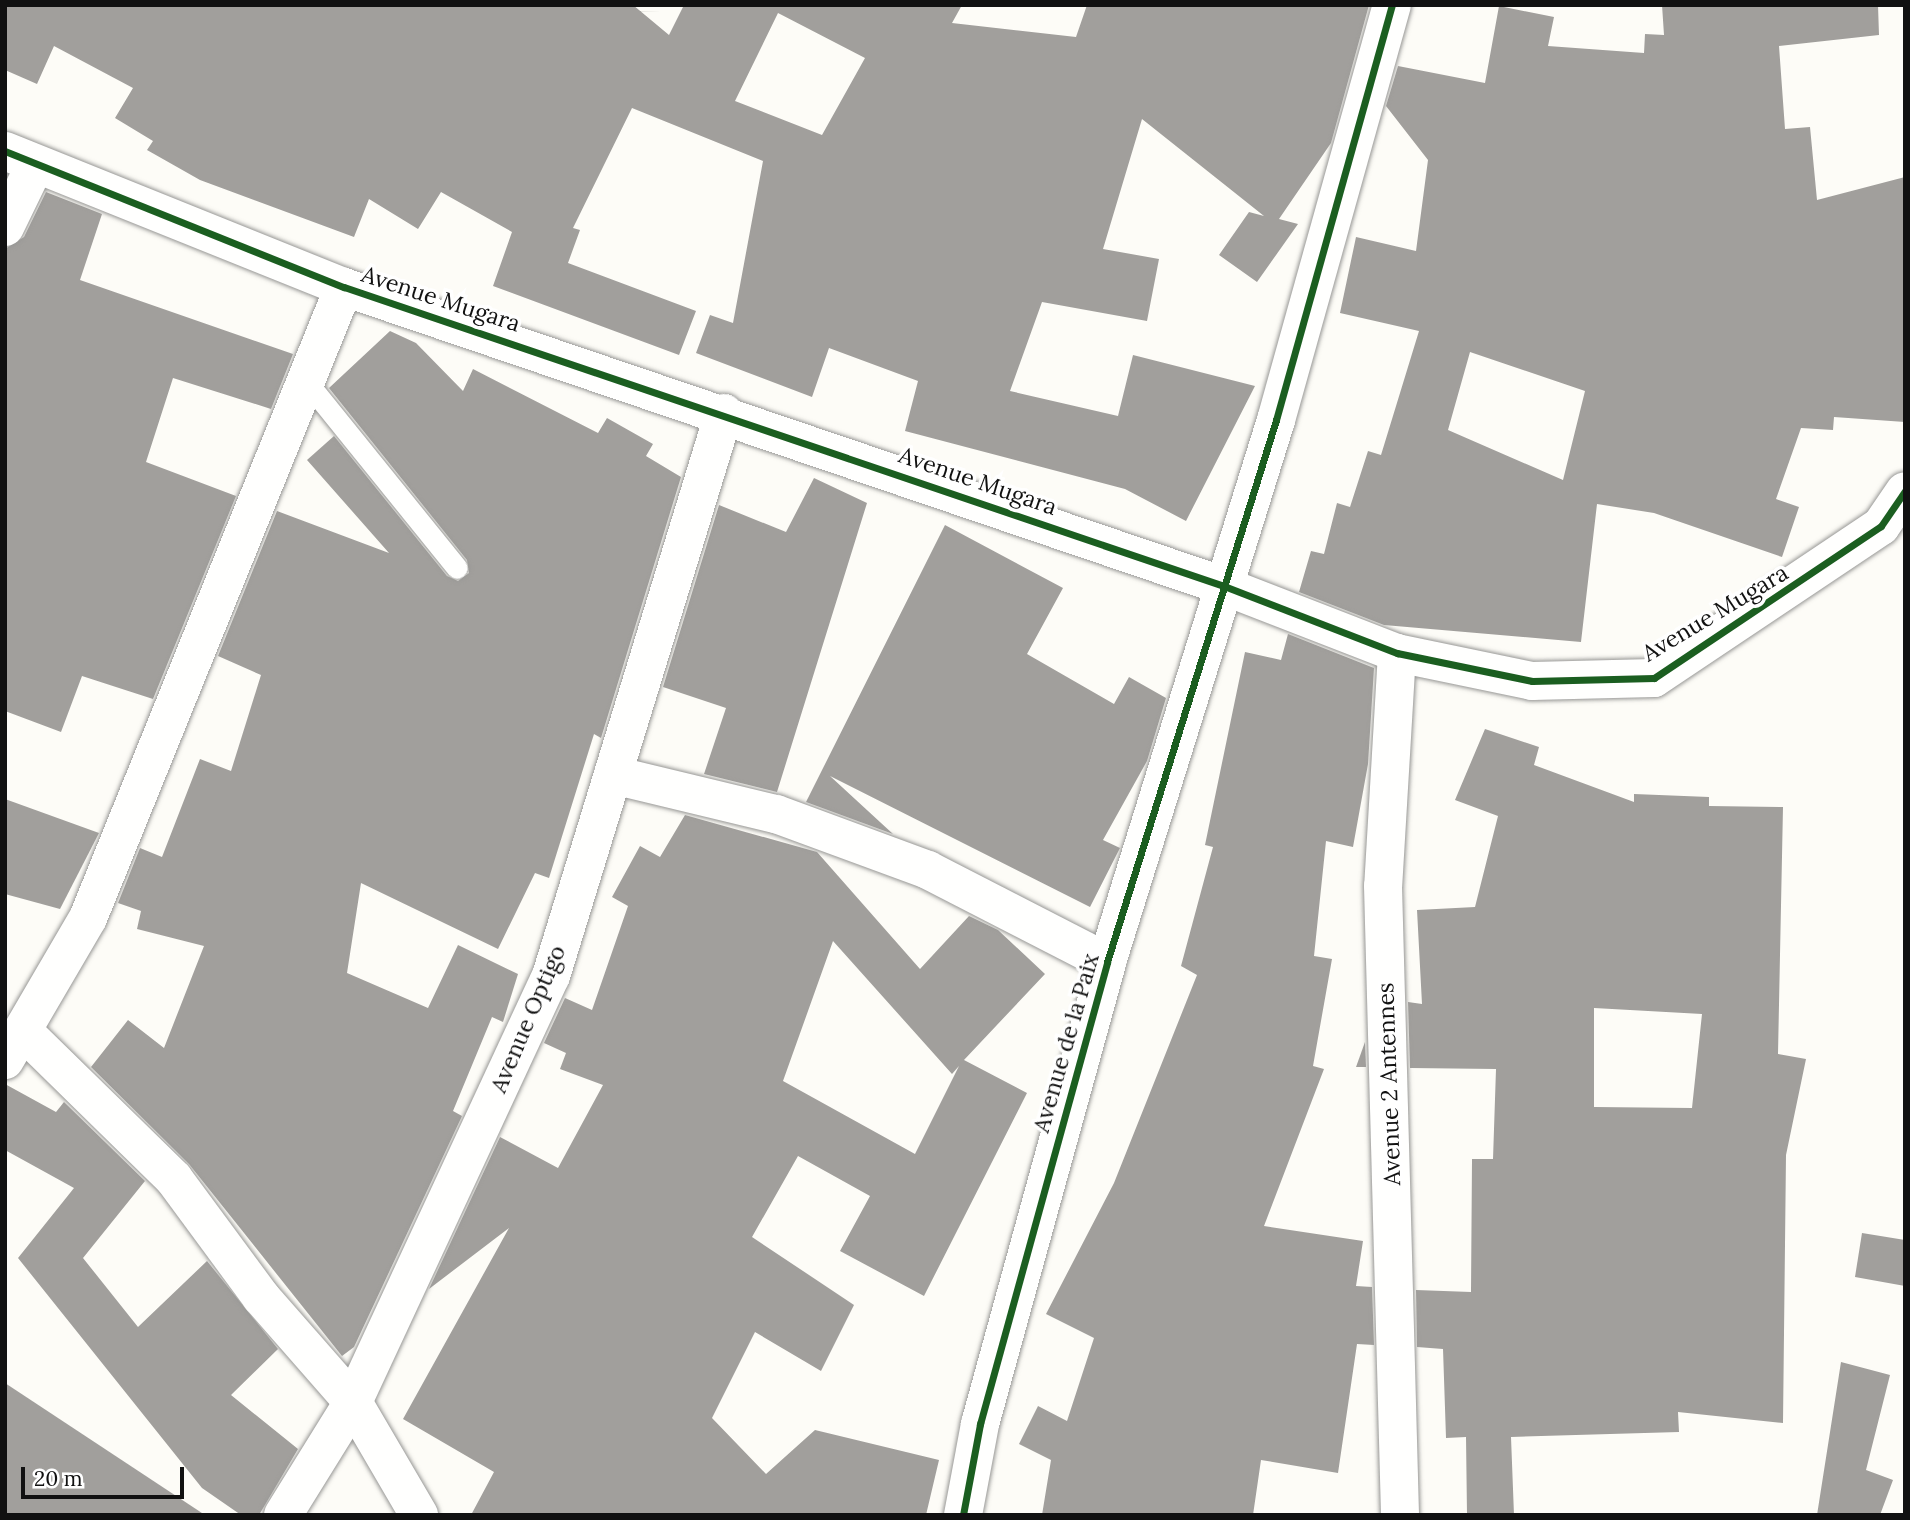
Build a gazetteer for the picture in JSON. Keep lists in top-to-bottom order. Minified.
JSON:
{"streets":{"street":["Avenue Mugara","Avenue Optigo","Avenue de la Paix","Avenue 2 Antennes"]},"crossings":[["Avenue Mugara","Avenue Optigo"],["Avenue Mugara","Avenue de la Paix"],["Avenue Mugara","Avenue 2 Antennes"]],"scale_bar":"20 m"}
